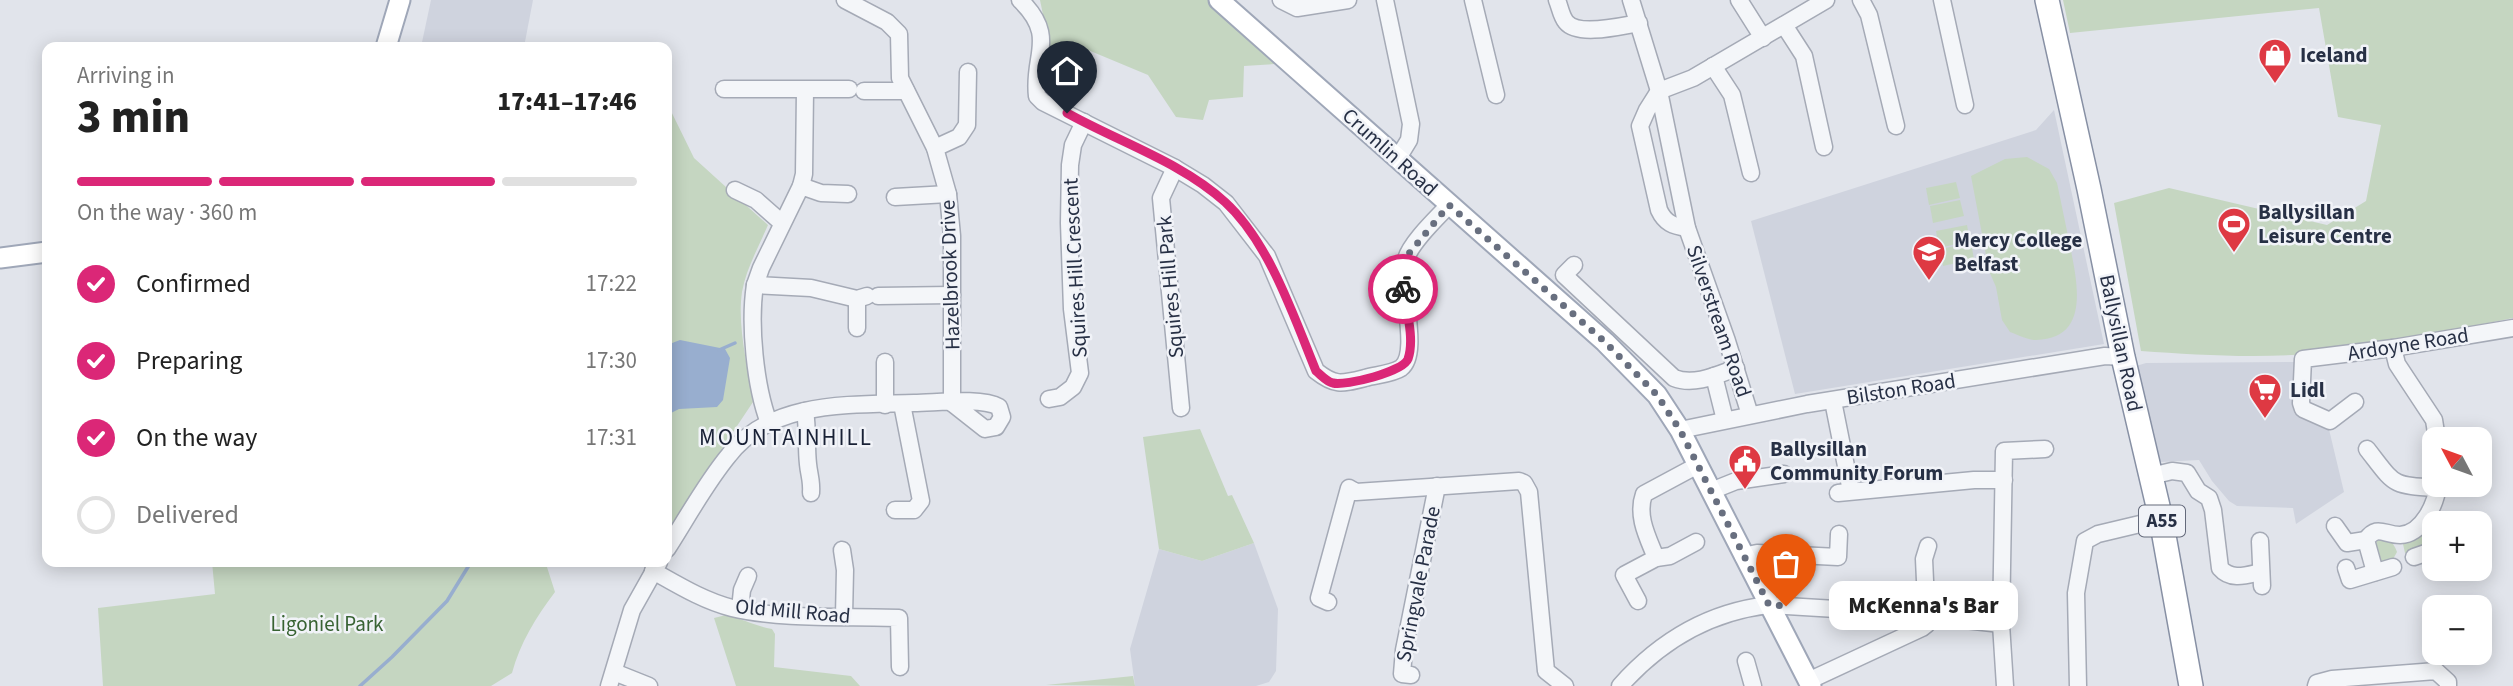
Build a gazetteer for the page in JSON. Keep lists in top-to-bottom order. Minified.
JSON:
{"streets":{"highway":["Ballysillan Road","A55"],"main road":["Crumlin Road"],"street":["Squires Hill Crescent","Hazelbrook Drive","Squires Hill Park","Silverstream Road","Ardoyne Road","Bilston Road","Springvale Parade","Old Mill Road"]},"crossings":[["Crumlin Road","Bilston Road"],["Silverstream Road","Bilston Road"],["Ballysillan Road","Bilston Road"]],"districts":["MOUNTAINHILL"],"parks":["Ligoniel Park"],"places":{"shop":["Iceland"],"sports":["Ballysillan Leisure Centre"],"school or university":["Mercy College Belfast"],"supermarket":["Lidl"],"public building":["Ballysillan Community Forum"],"other":["McKenna's Bar"]},"north":"top left","page":{"heading":["3 min","Arriving in","17:41–17:46"],"bar":"On the way · 360 m","list":[["Confirmed","17:22"],["Preparing","17:30"],["On the way","17:31"],"Delivered"],"map_buttons":["+","−"],"bubble":"McKenna's Bar"}}
